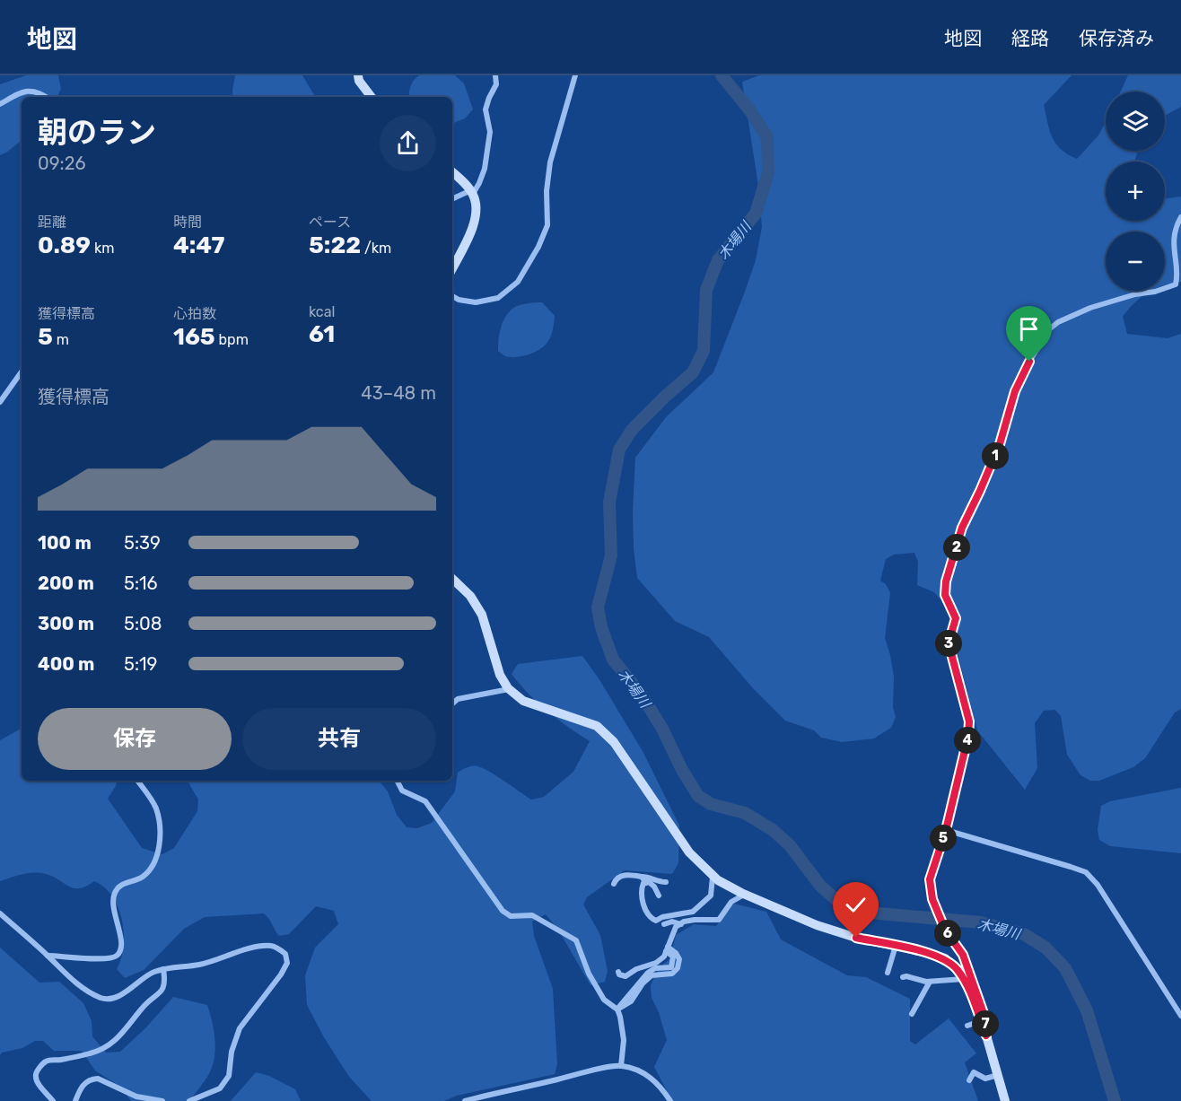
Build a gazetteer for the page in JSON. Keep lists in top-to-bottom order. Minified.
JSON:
{"water":["木場川"],"page":{"header":"地図","nav":["地図","経路","保存済み"],"map_buttons":["+","−"],"heading":["朝のラン","09:26"],"stats":[["距離","0.89 km"],["時間","4:47"],["ペース","5:22 /km"],["獲得標高","5 m"],["心拍数","165 bpm"],["kcal","61"]],"chart":["獲得標高","43–48 m"],"pins":["1","2","3","4","5","6","7"],"list":[{"name":"100 m","note":"5:39"},{"name":"200 m","note":"5:16"},{"name":"300 m","note":"5:08"},{"name":"400 m","note":"5:19"}],"buttons":["保存","共有"]}}
